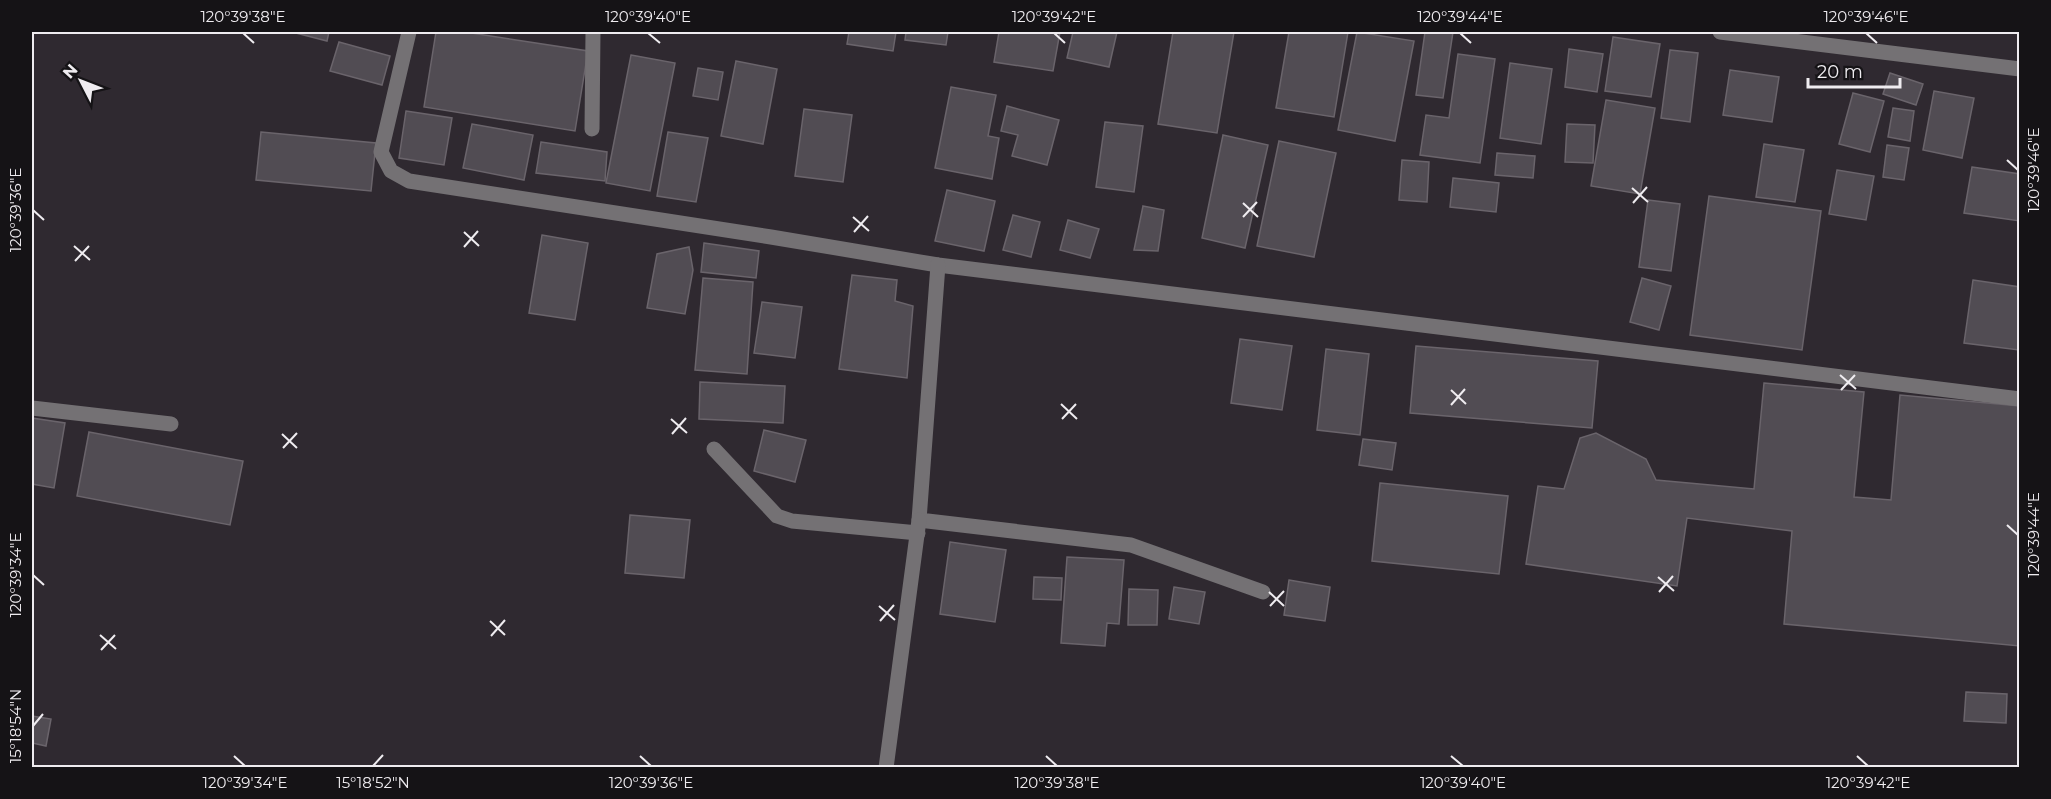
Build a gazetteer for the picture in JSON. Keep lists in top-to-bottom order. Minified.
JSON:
{"scale_bar":"20 m","north":"top left","coordinates":["120°39'38\"E","120°39'40\"E","120°39'42\"E","120°39'44\"E","120°39'46\"E","120°39'36\"E","120°39'34\"E","15°18'54\"N","15°18'52\"N"]}
